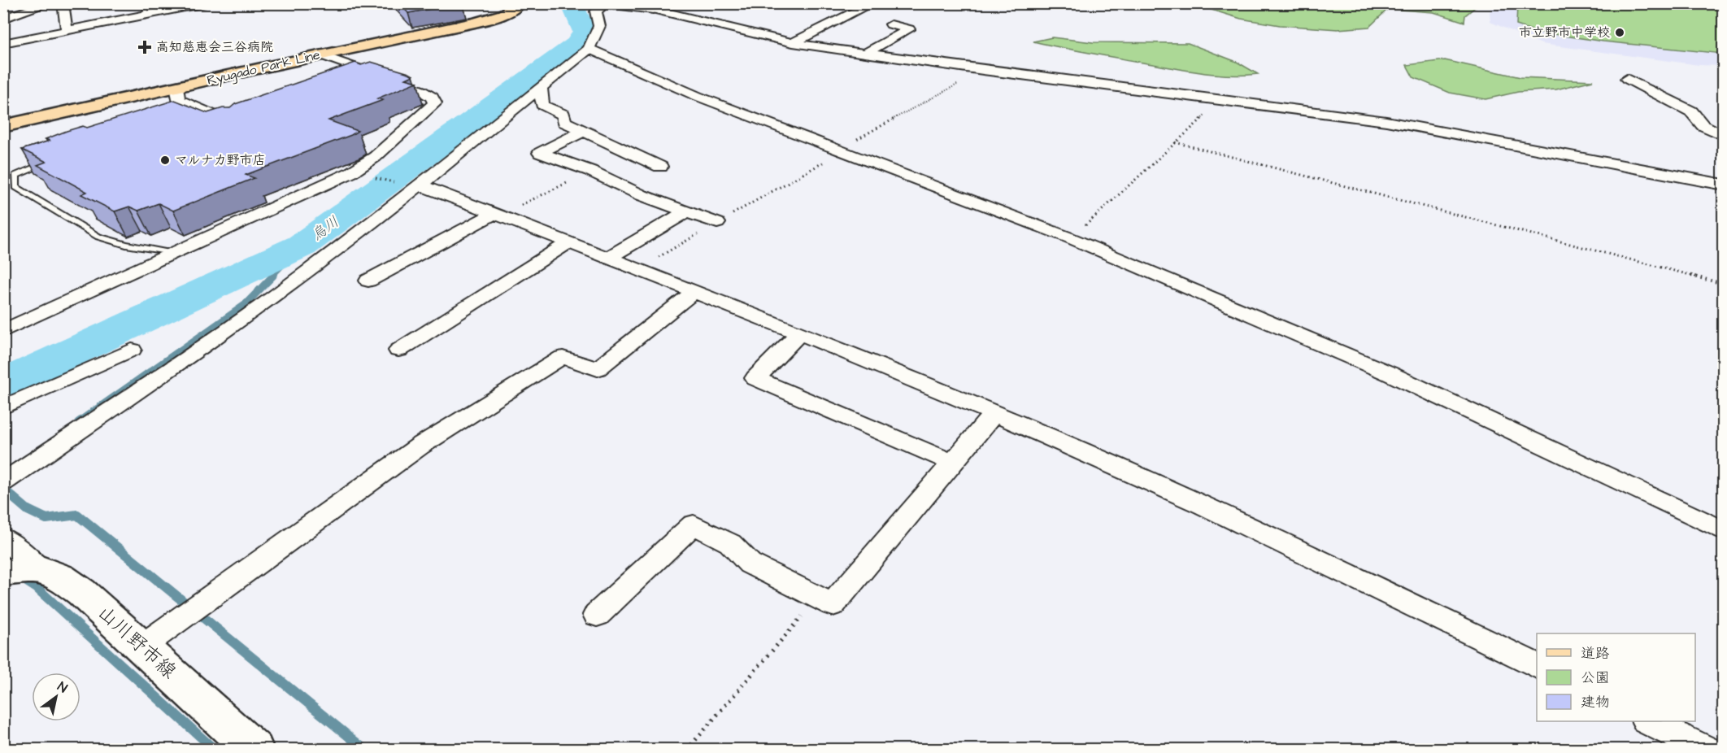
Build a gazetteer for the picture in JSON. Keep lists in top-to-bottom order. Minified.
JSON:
{"streets":{"main road":["Ryugado Park Line","山川野市線"]},"water":["烏川"],"places":{"other":["市立野市中学校","マルナカ野市店"],"health":["高知慈恵会三谷病院"]},"legend":["道路","公園","建物"],"north":"top right"}
